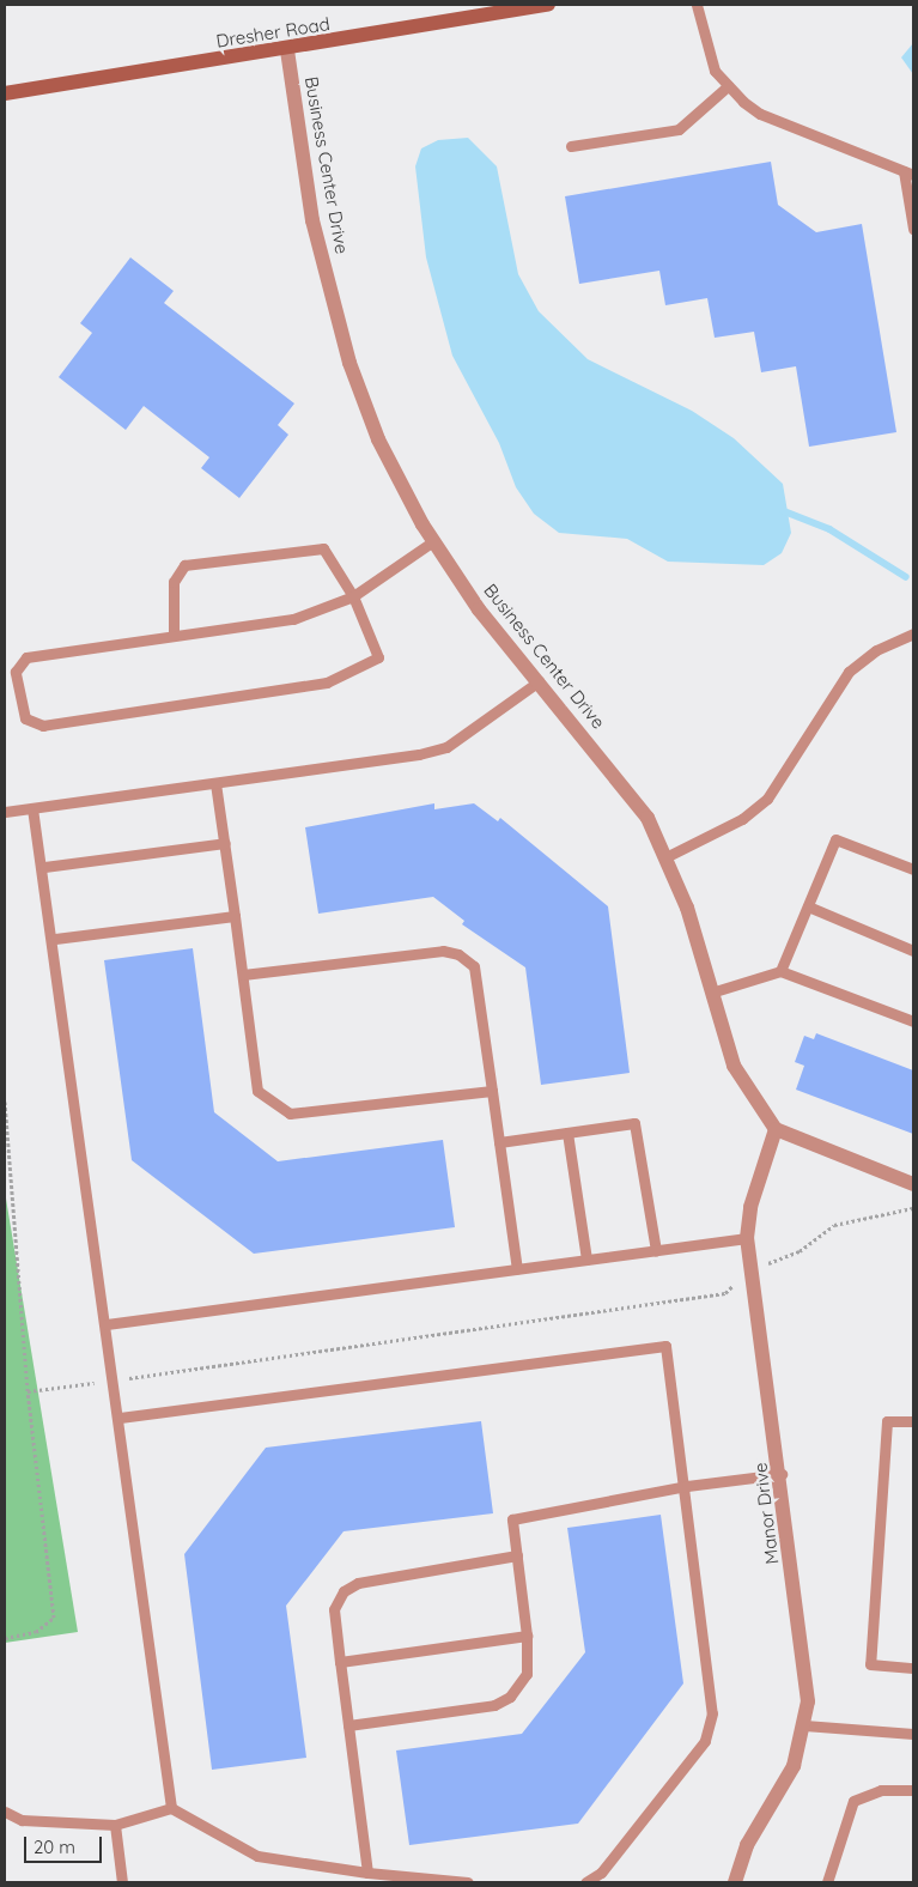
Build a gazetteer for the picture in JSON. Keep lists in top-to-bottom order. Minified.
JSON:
{"streets":{"main road":["Dresher Road"],"street":["Business Center Drive","Manor Drive"]},"crossings":[["Dresher Road","Business Center Drive"],["Business Center Drive","Manor Drive"]],"scale_bar":"20 m"}
